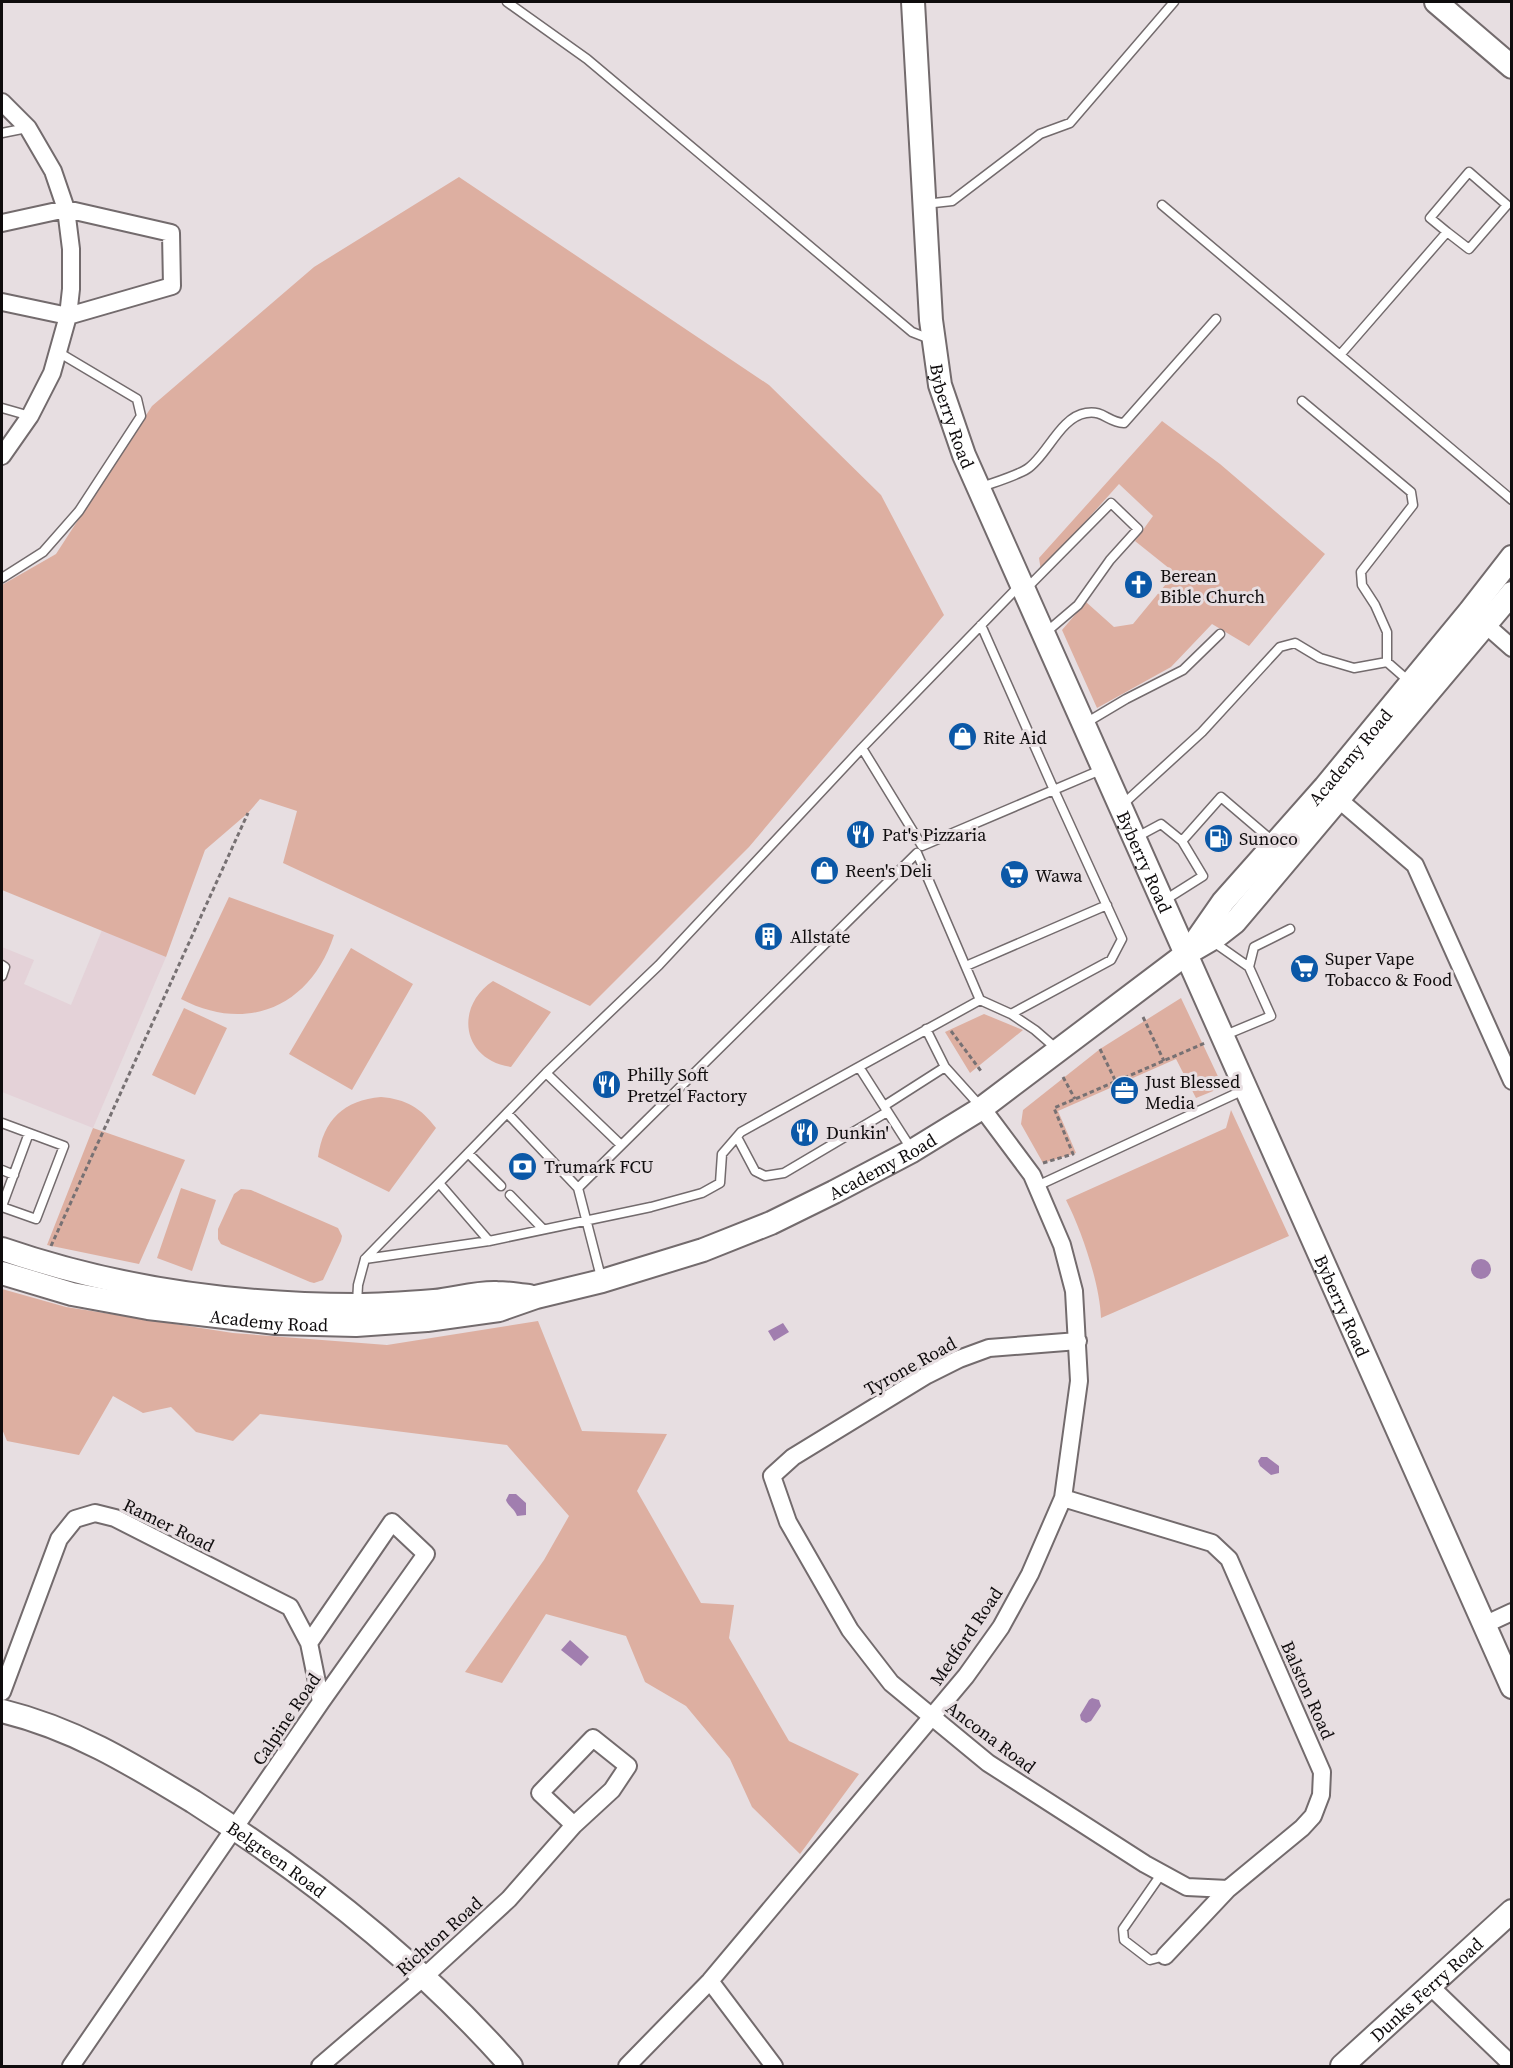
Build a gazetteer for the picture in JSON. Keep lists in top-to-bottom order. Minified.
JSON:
{"streets":{"main road":["Byberry Road","Academy Road","Belgreen Road","Dunks Ferry Road"],"street":["Tyrone Road","Ramer Road","Medford Road","Balston Road","Calpine Road","Ancona Road","Richton Road"]},"crossings":[["Byberry Road","Academy Road"],["Academy Road","Medford Road"],["Tyrone Road","Medford Road"],["Tyrone Road","Ancona Road"],["Ramer Road","Calpine Road"],["Medford Road","Balston Road"],["Medford Road","Ancona Road"],["Balston Road","Ancona Road"],["Calpine Road","Belgreen Road"],["Belgreen Road","Richton Road"]],"places":{"church":["Berean Bible Church"],"shop":["Rite Aid","Reen's Deli"],"restaurant":["Pat's Pizzaria","Philly Soft Pretzel Factory","Dunkin'"],"fuel station":["Sunoco"],"supermarket":["Wawa","Super Vape Tobacco & Food"],"building":["Allstate"],"office":["Just Blessed Media"],"bank":["Trumark FCU"]}}
